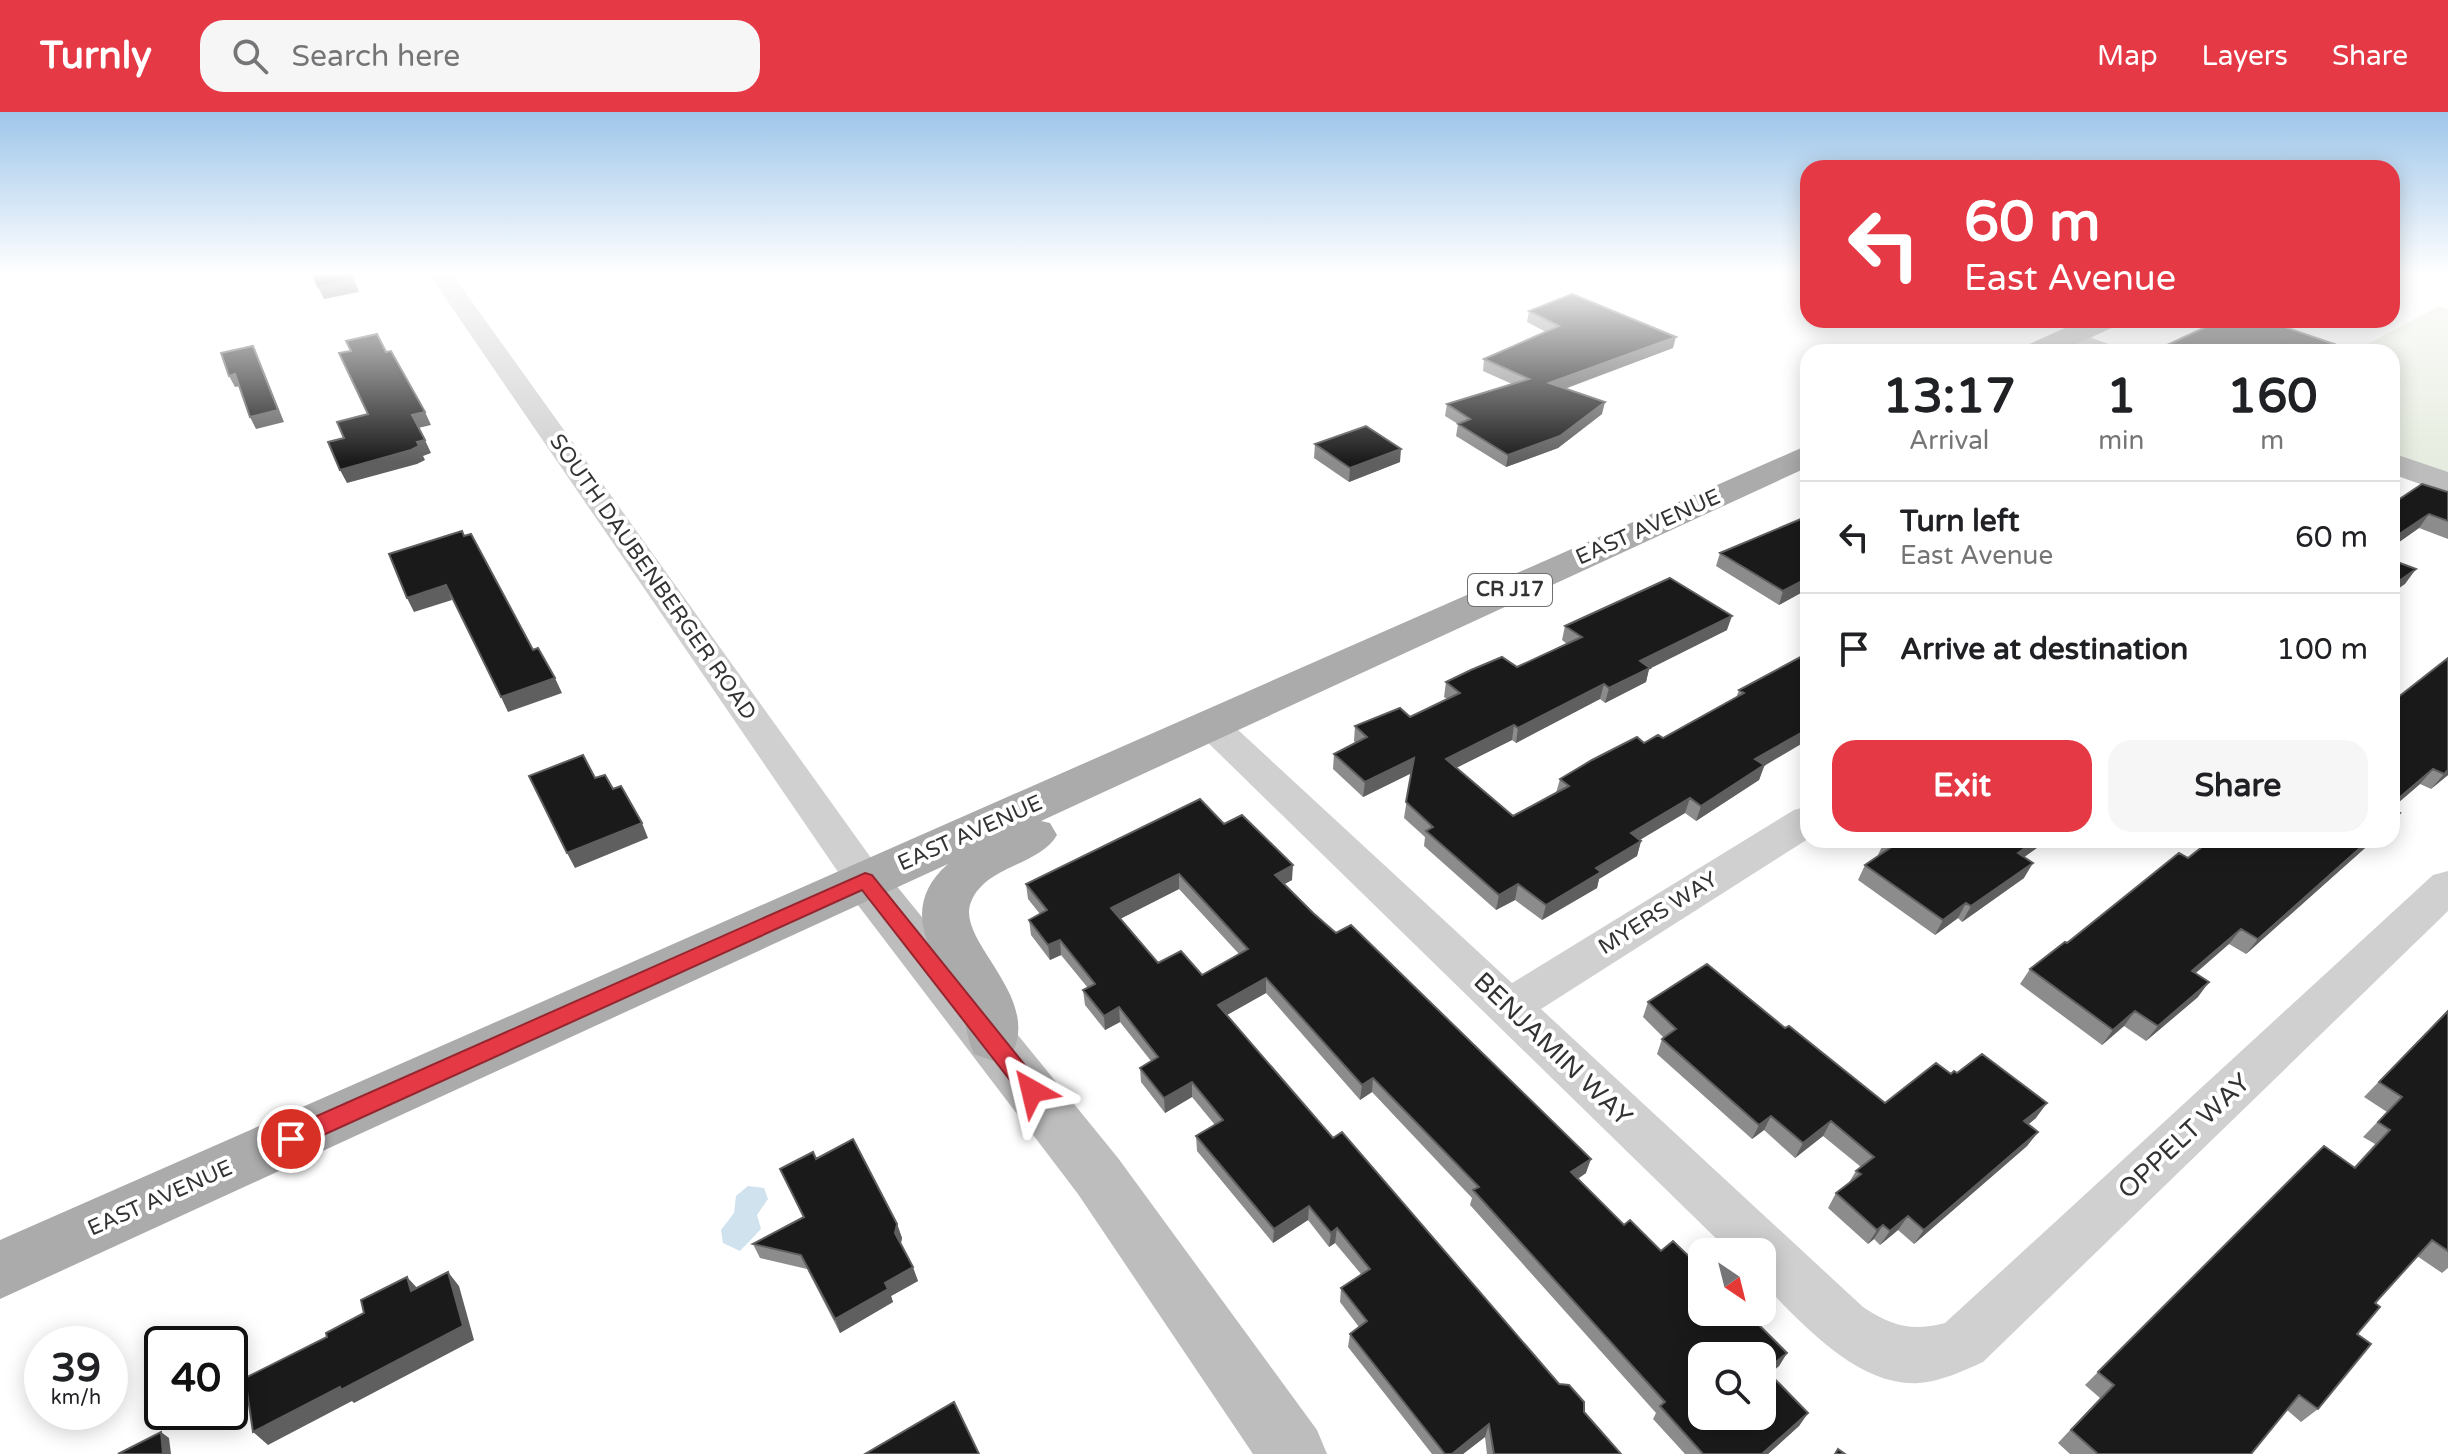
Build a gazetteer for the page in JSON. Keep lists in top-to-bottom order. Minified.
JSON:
{"streets":{"main road":["EAST AVENUE","CR J17"],"street":["SOUTH DAUBENBERGER ROAD","MYERS WAY","BENJAMIN WAY","OPPELT WAY"]},"crossings":[["EAST AVENUE","SOUTH DAUBENBERGER ROAD"],["EAST AVENUE","BENJAMIN WAY"],["MYERS WAY","BENJAMIN WAY"],["BENJAMIN WAY","OPPELT WAY"]],"north":"bottom right","page":{"header":"Turnly","search":"Search here","nav":["Map","Layers","Share"],"turn":["60 m","East Avenue"],"eta":["13:17","Arrival","1","min","160","m"],"list":[{"name":"Turn left","note":"East Avenue","value":"60 m"},{"name":"Arrive at destination","value":"100 m"}],"buttons":["Exit","Share"],"speed":"39 km/h","limit":"40"}}
